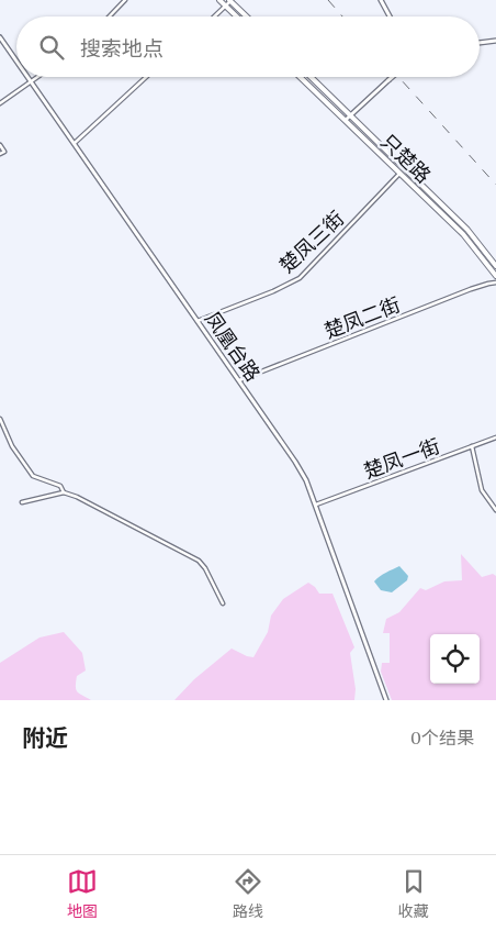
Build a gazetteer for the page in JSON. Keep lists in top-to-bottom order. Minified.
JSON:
{"streets":{"main road":["只楚路"],"street":["楚凤三街","楚凤二街","凤凰台路","楚凤一街"]},"crossings":[["只楚路","楚凤三街"],["楚凤三街","凤凰台路"],["楚凤二街","凤凰台路"],["凤凰台路","楚凤一街"]],"page":{"search":"搜索地点","heading":["附近","0个结果"],"nav":["地图","路线","收藏"]}}
